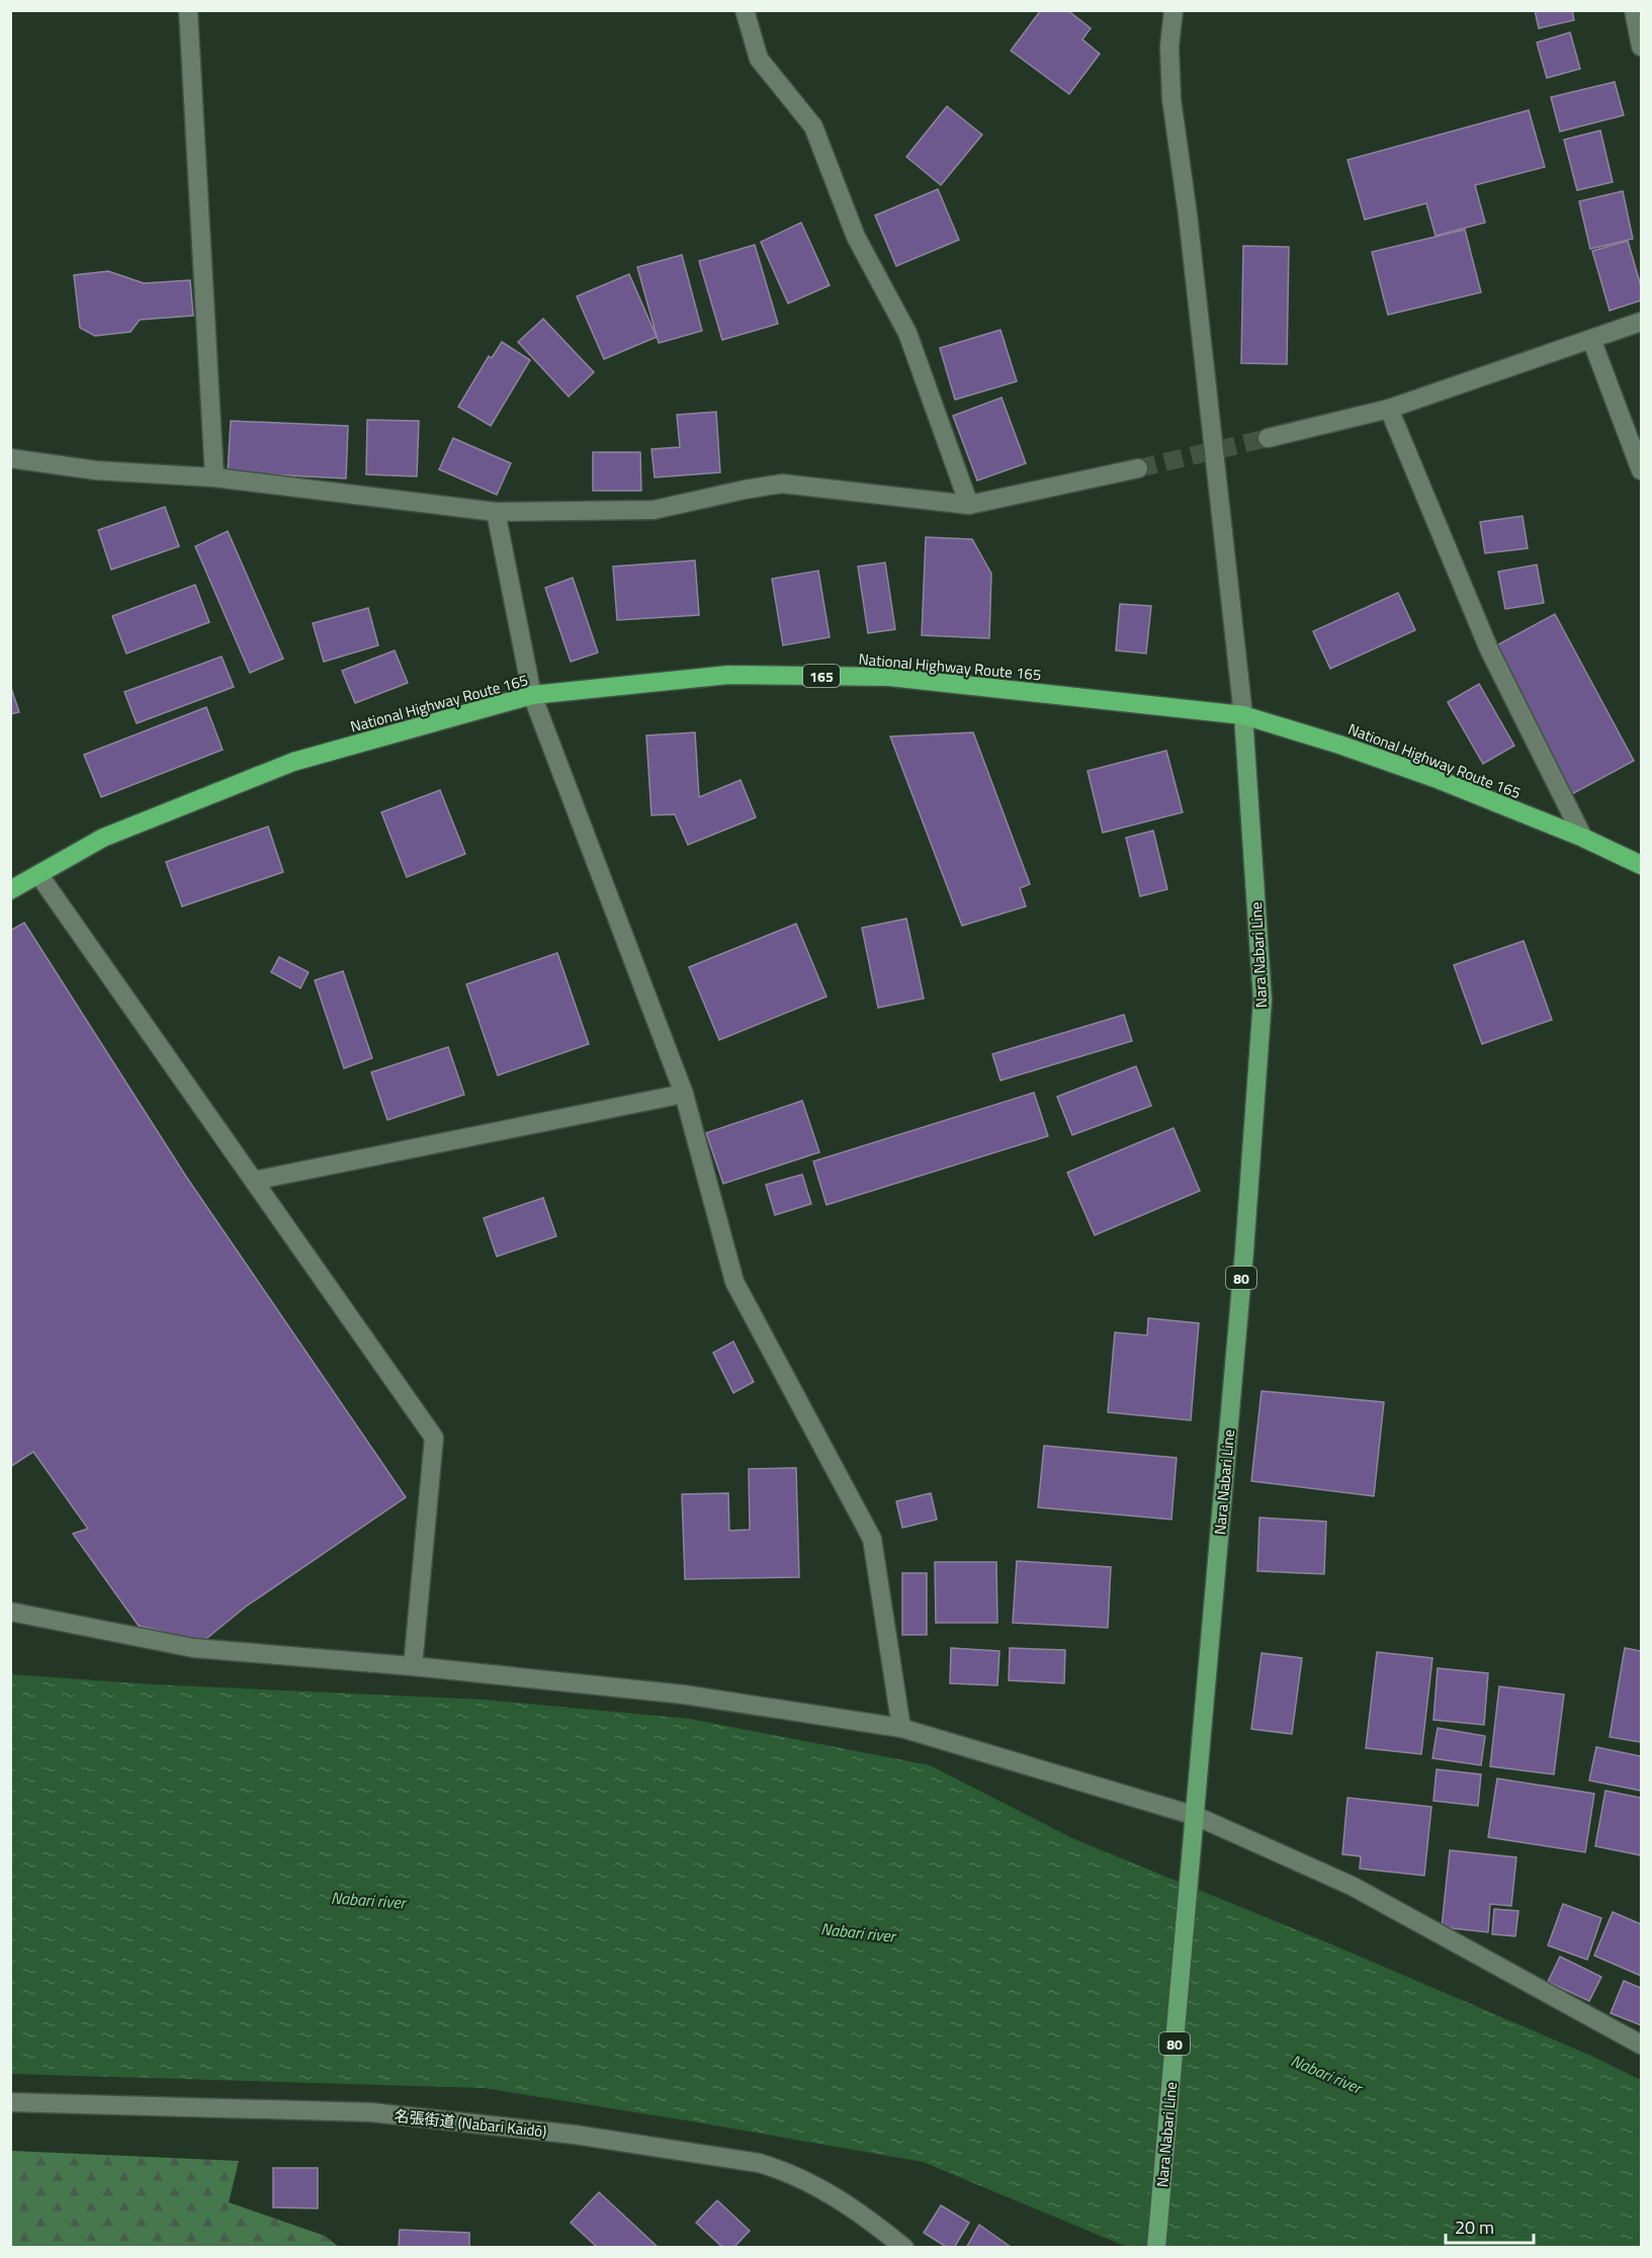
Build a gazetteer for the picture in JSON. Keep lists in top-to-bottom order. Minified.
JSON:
{"streets":{"highway":["National Highway Route 165","165"],"main road":["Nara Nabari Line","80"],"street":["名張街道 (Nabari Kaidō)"]},"crossings":[["National Highway Route 165","Nara Nabari Line"]],"water":["Nabari river"],"scale_bar":"20 m"}
